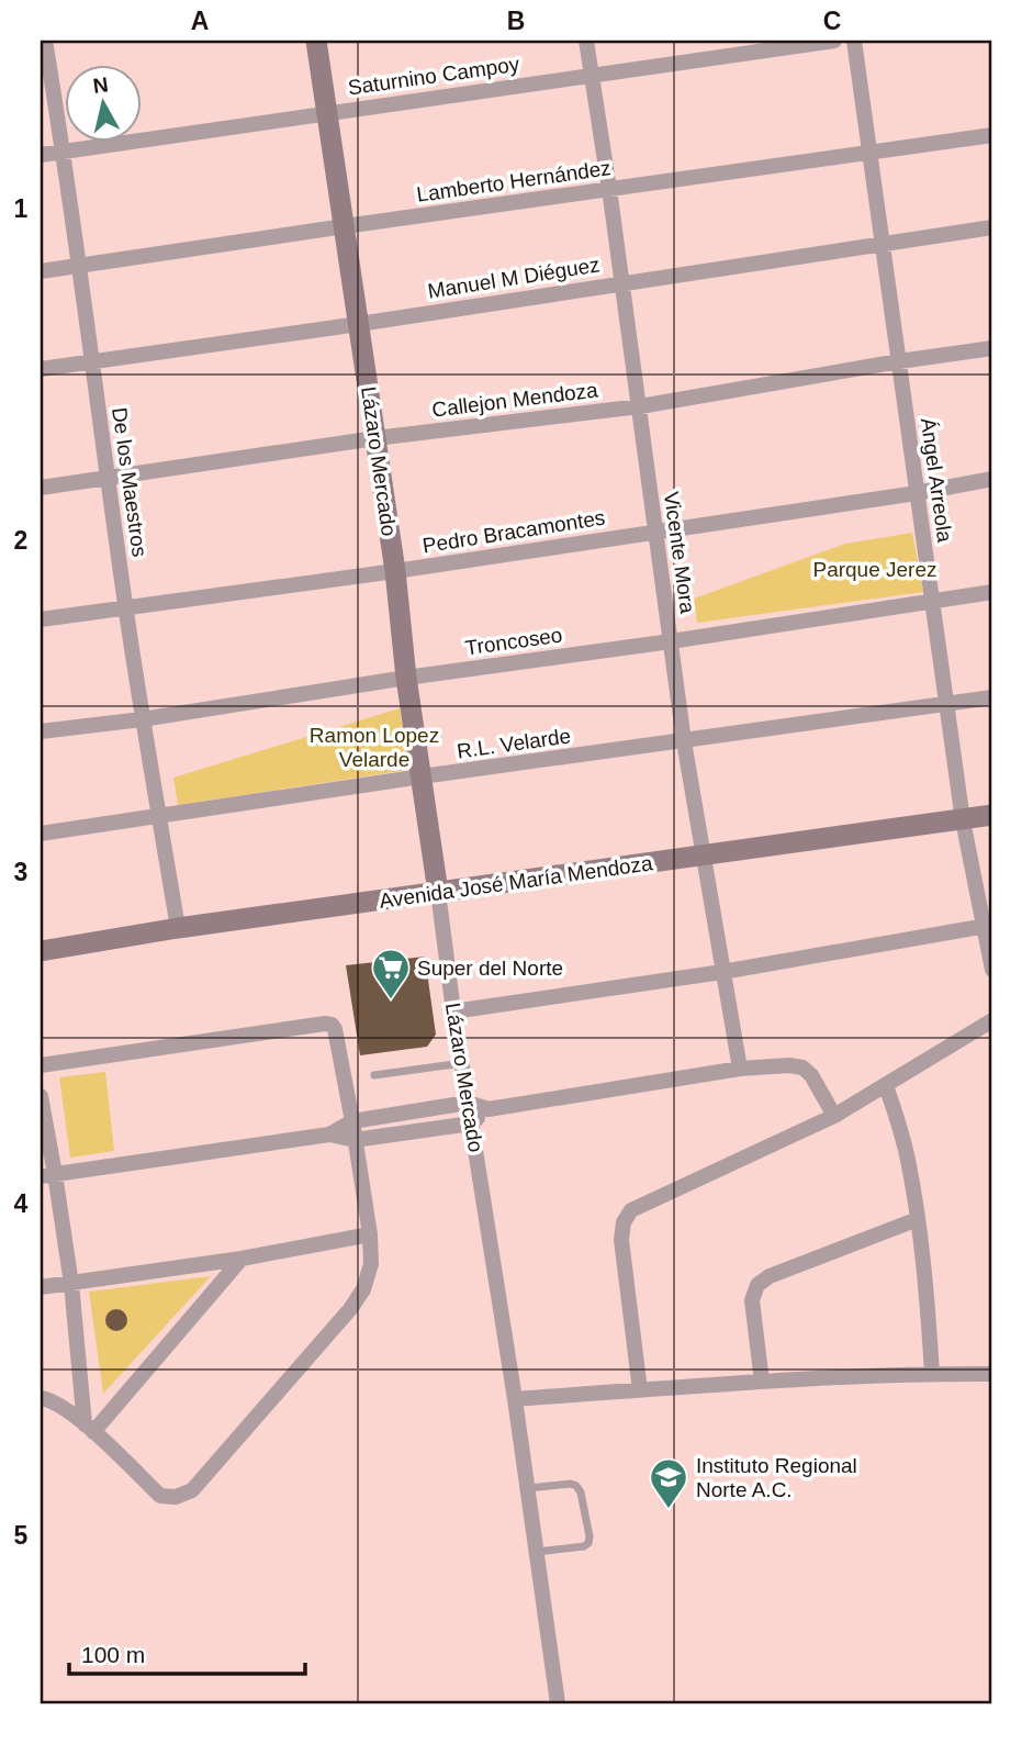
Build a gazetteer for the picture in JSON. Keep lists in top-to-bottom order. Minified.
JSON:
{"streets":{"street":["Saturnino Campoy","Lamberto Hernández","Manuel M Diéguez","Callejon Mendoza","Lázaro Mercado","Ángel Arreola","De los Maestros","Pedro Bracamontes","Vicente Mora","Troncoseo","R.L. Velarde","Avenida José María Mendoza"]},"crossings":[["Saturnino Campoy","Lázaro Mercado"],["Saturnino Campoy","De los Maestros"],["Saturnino Campoy","Vicente Mora"],["Lamberto Hernández","Lázaro Mercado"],["Lamberto Hernández","Ángel Arreola"],["Lamberto Hernández","De los Maestros"],["Lamberto Hernández","Vicente Mora"],["Manuel M Diéguez","Lázaro Mercado"],["Manuel M Diéguez","Ángel Arreola"],["Manuel M Diéguez","De los Maestros"],["Manuel M Diéguez","Vicente Mora"],["Callejon Mendoza","Lázaro Mercado"],["Callejon Mendoza","Ángel Arreola"],["Callejon Mendoza","De los Maestros"],["Callejon Mendoza","Vicente Mora"],["Lázaro Mercado","Pedro Bracamontes"],["Lázaro Mercado","Troncoseo"],["Lázaro Mercado","R.L. Velarde"],["Lázaro Mercado","Avenida José María Mendoza"],["Ángel Arreola","Pedro Bracamontes"],["Ángel Arreola","Troncoseo"],["Ángel Arreola","R.L. Velarde"],["Ángel Arreola","Avenida José María Mendoza"],["De los Maestros","Pedro Bracamontes"],["De los Maestros","Troncoseo"],["De los Maestros","R.L. Velarde"],["De los Maestros","Avenida José María Mendoza"],["Pedro Bracamontes","Vicente Mora"],["Vicente Mora","Troncoseo"],["Vicente Mora","R.L. Velarde"],["Vicente Mora","Avenida José María Mendoza"]],"parks":["Parque Jerez","Ramon Lopez Velarde"],"places":{"supermarket":["Super del Norte"],"school or university":["Instituto Regional Norte A.C."]},"scale_bar":"100 m","north":"top","grid":{"columns":["A","B","C"],"rows":["1","2","3","4","5"]}}
